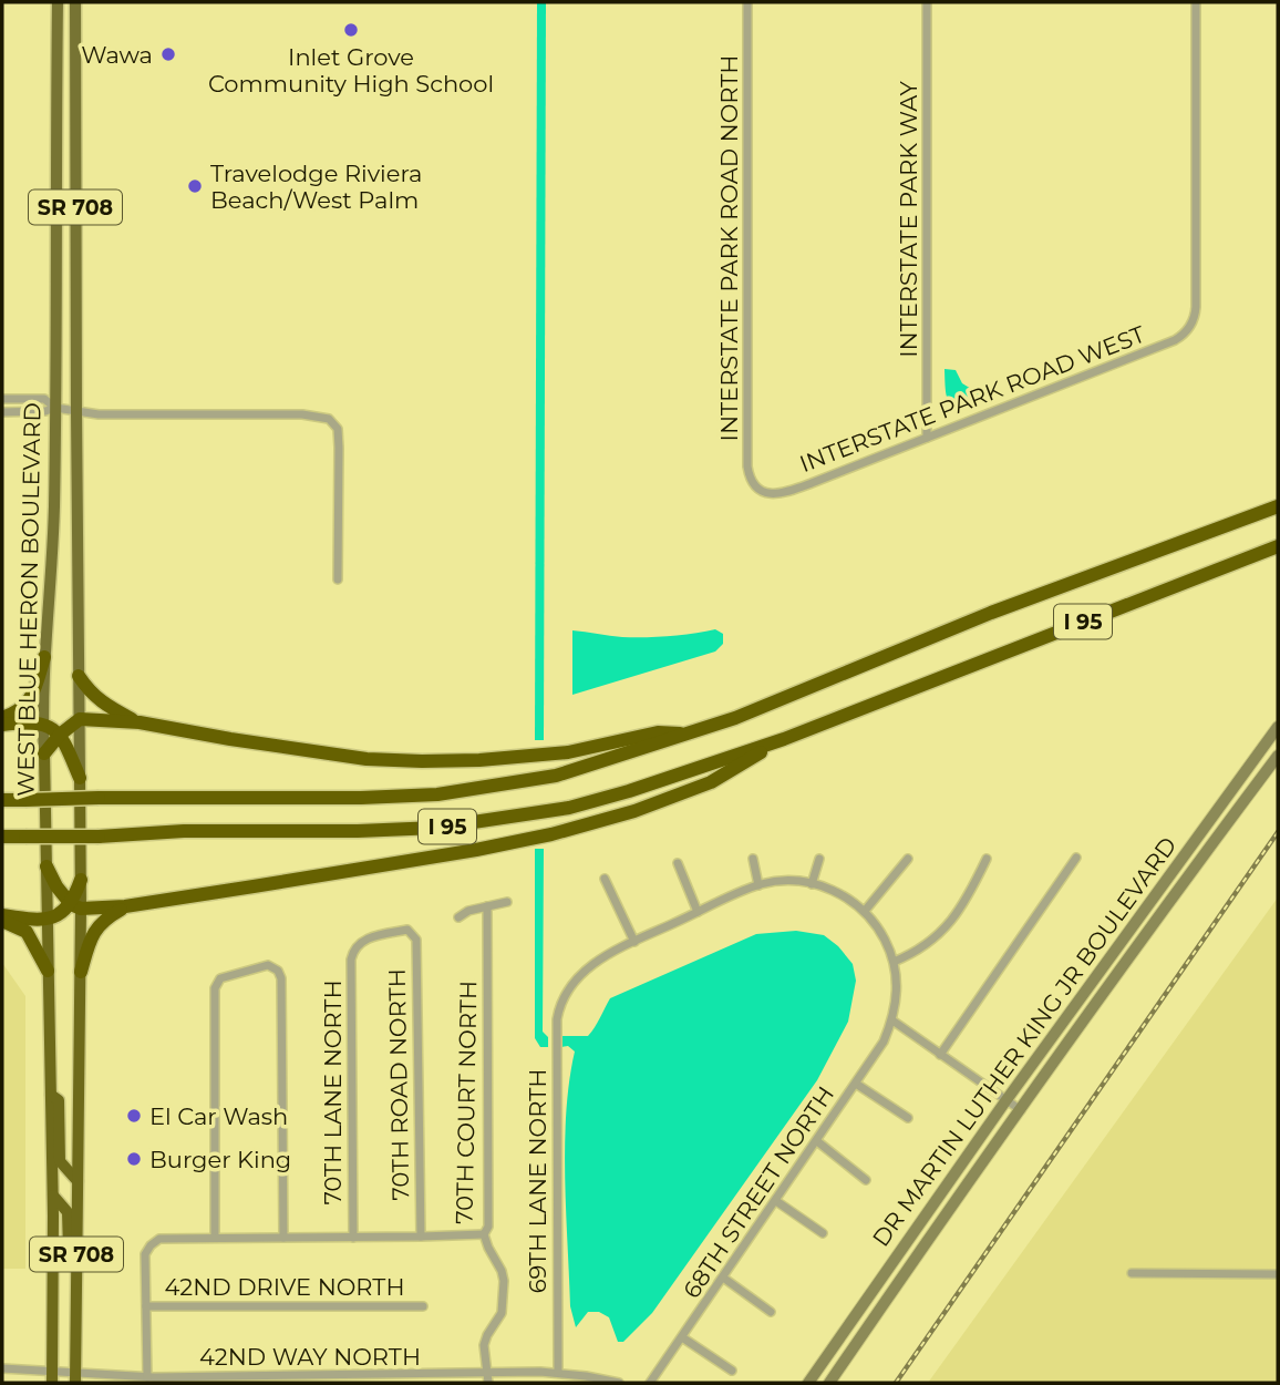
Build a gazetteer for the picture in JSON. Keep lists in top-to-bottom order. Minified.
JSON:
{"streets":{"highway":["SR 708","WEST BLUE HERON BOULEVARD","I 95"],"main road":["DR MARTIN LUTHER KING JR BOULEVARD"],"street":["INTERSTATE PARK WAY","INTERSTATE PARK ROAD NORTH","INTERSTATE PARK ROAD WEST","70TH ROAD NORTH","70TH LANE NORTH","70TH COURT NORTH","69TH LANE NORTH","68TH STREET NORTH","42ND DRIVE NORTH","42ND WAY NORTH"]},"crossings":[["SR 708","42ND WAY NORTH"],["INTERSTATE PARK WAY","INTERSTATE PARK ROAD WEST"],["INTERSTATE PARK ROAD NORTH","INTERSTATE PARK ROAD WEST"],["WEST BLUE HERON BOULEVARD","42ND WAY NORTH"],["70TH ROAD NORTH","70TH LANE NORTH"],["70TH COURT NORTH","42ND WAY NORTH"],["69TH LANE NORTH","42ND WAY NORTH"]],"places":["Inlet Grove Community High School","Wawa","Travelodge Riviera Beach/West Palm","El Car Wash","Burger King"]}
